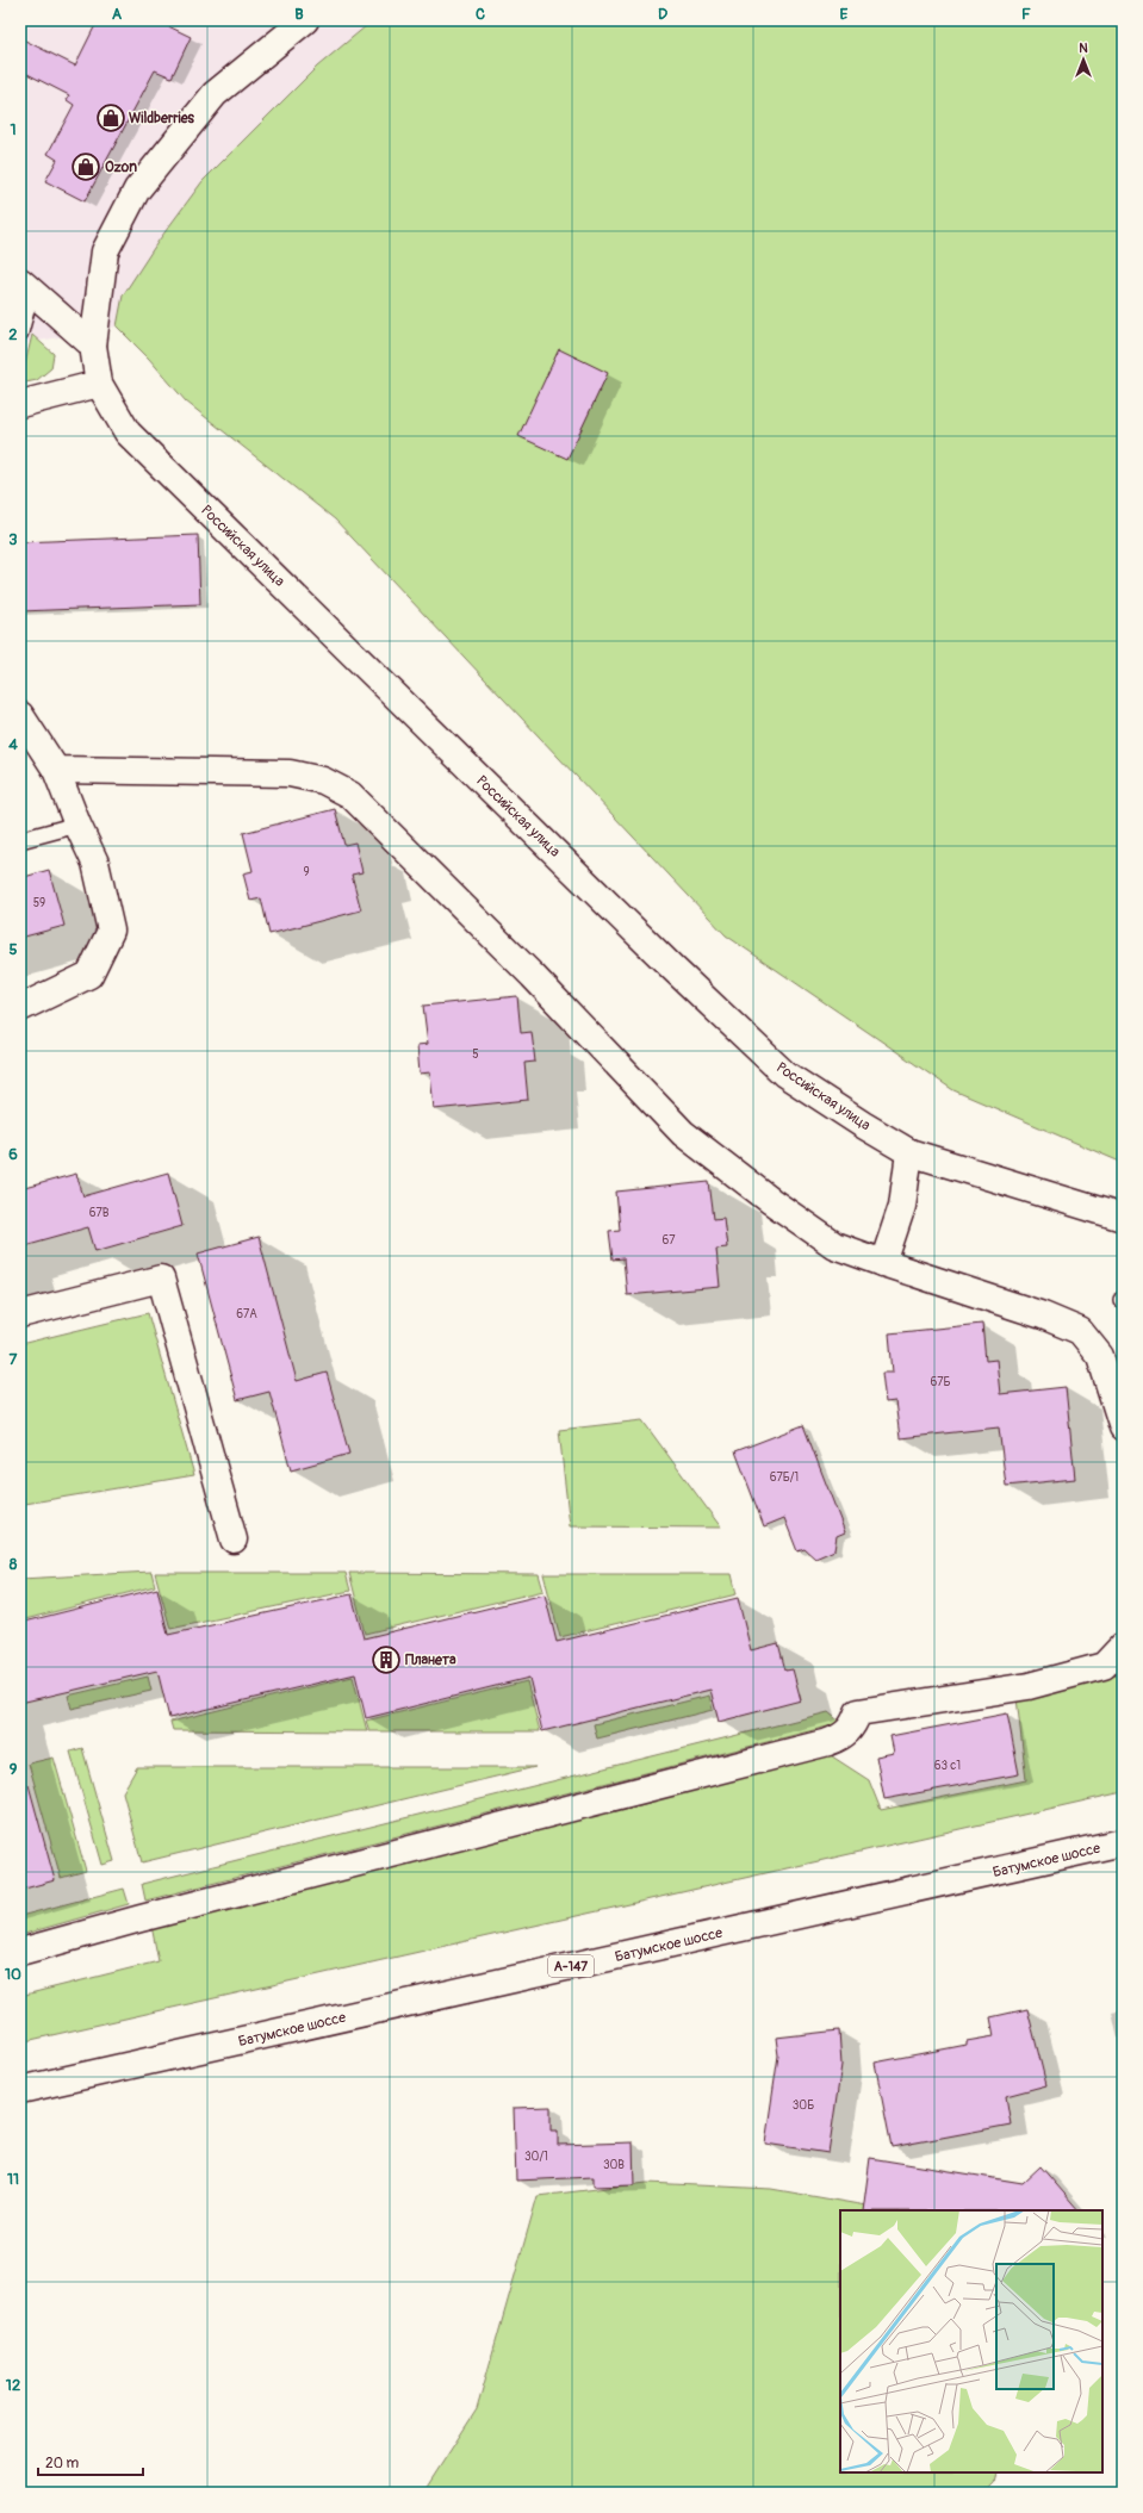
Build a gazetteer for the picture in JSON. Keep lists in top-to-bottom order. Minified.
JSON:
{"streets":{"main road":["Российская улица","Батумское шоссе","А-147"]},"places":{"shop":["Wildberries","Ozon"],"building":["Планета"]},"house_numbers":["9","59","5","67В","67","67А","67Б","67Б/1","63 с1","30Б","30/1","30В"],"scale_bar":"20 m","north":"top","grid":{"columns":["A","B","C","D","E","F"],"rows":["1","2","3","4","5","6","7","8","9","10","11","12"]}}
